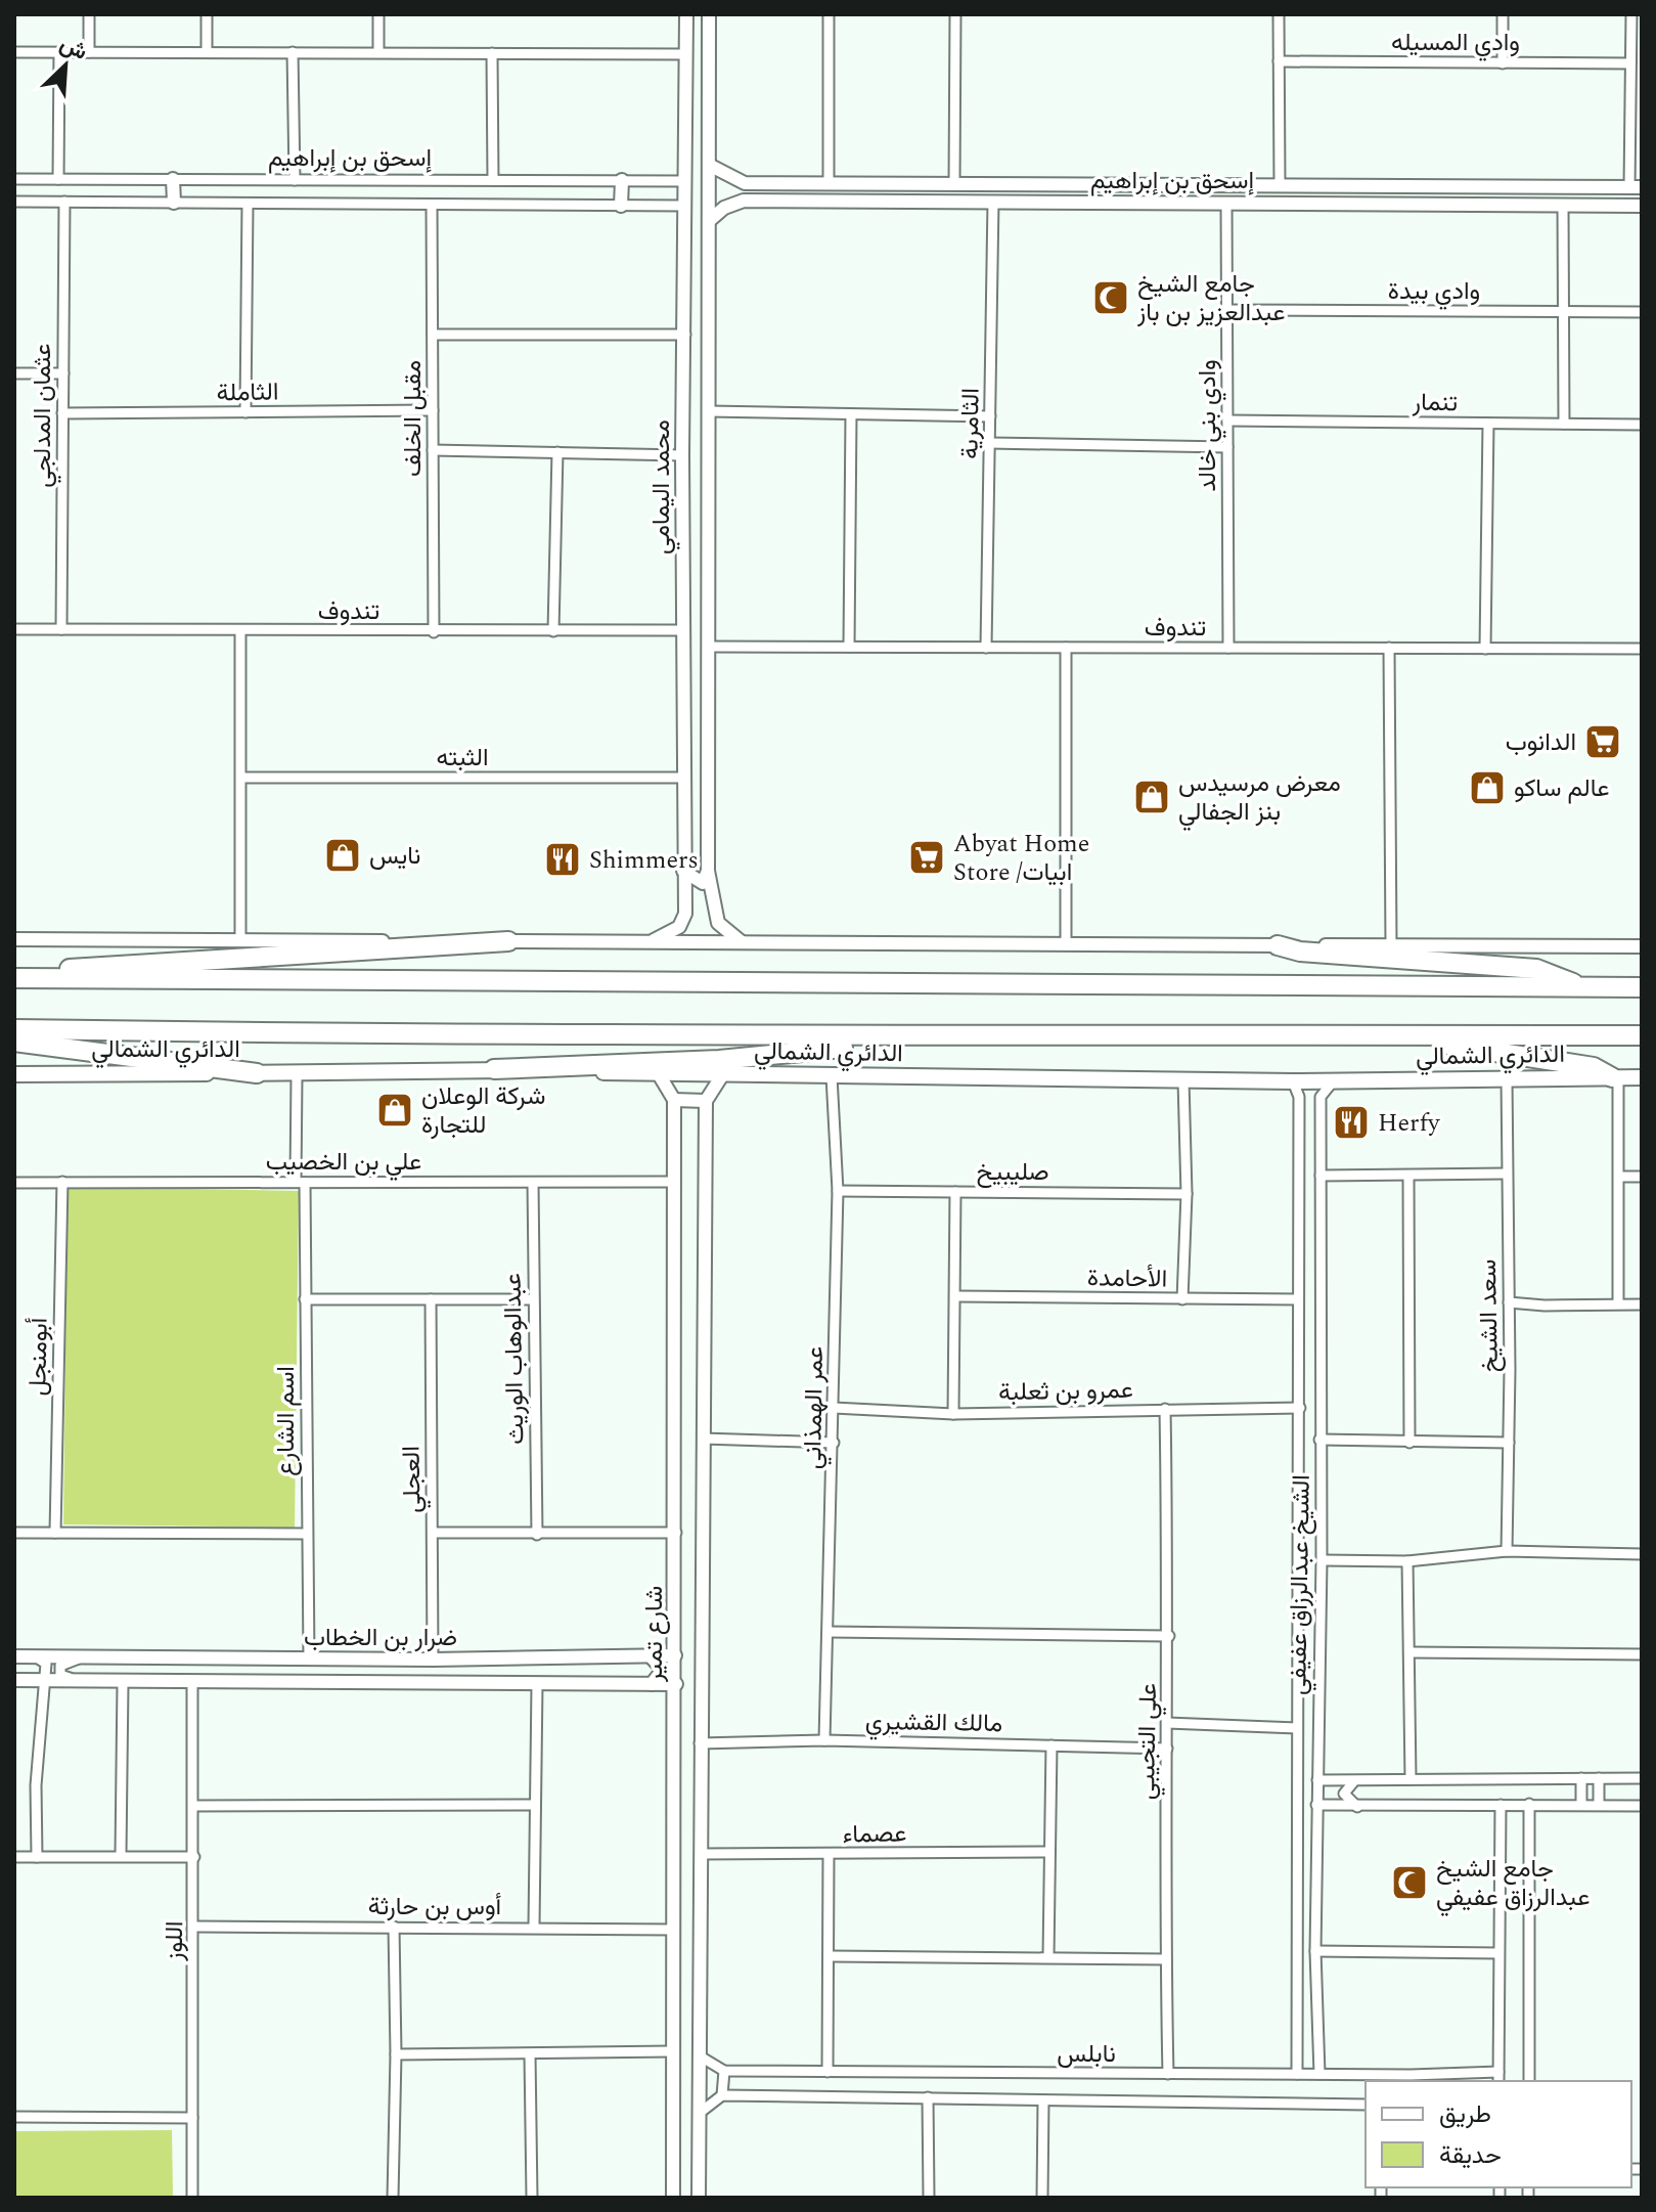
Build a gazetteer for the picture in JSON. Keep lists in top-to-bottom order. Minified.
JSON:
{"streets":{"highway":["الدائري الشمالي"],"street":["وادي المسيله","إسحق بن إبراهيم","وادي بيدة","الثاملة","تنمار","عثمان المدلجي","مقبل الخلف","الثامرية","وادي بني خالد","محمد اليمامي","تندوف","الثبته","علي بن الخصيب","صليبيخ","الأحامدة","سعد الشيخ","أبومنجل","عبدالوهاب الوريث","عمرو بن ثعلبة","عمر الهمذاني","اسم الشارع","العجلي","الشيخ عبدالرزاق عفيفي","شارع تمير","ضرار بن الخطاب","مالك القشيري","علي التجيبي","عصماء","أوس بن حارثة","اللوز","نابلس"]},"crossings":[["إسحق بن إبراهيم","عثمان المدلجي"],["إسحق بن إبراهيم","مقبل الخلف"],["إسحق بن إبراهيم","الثامرية"],["إسحق بن إبراهيم","وادي بني خالد"],["إسحق بن إبراهيم","محمد اليمامي"],["وادي بيدة","وادي بني خالد"],["الثاملة","عثمان المدلجي"],["الثاملة","مقبل الخلف"],["تنمار","وادي بني خالد"],["عثمان المدلجي","تندوف"],["مقبل الخلف","تندوف"],["الثامرية","تندوف"],["وادي بني خالد","تندوف"],["محمد اليمامي","تندوف"],["محمد اليمامي","الثبته"],["الدائري الشمالي","سعد الشيخ"],["الدائري الشمالي","عمر الهمذاني"],["الدائري الشمالي","اسم الشارع"],["الدائري الشمالي","الشيخ عبدالرزاق عفيفي"],["علي بن الخصيب","أبومنجل"],["علي بن الخصيب","عبدالوهاب الوريث"],["علي بن الخصيب","اسم الشارع"],["علي بن الخصيب","شارع تمير"],["صليبيخ","عمر الهمذاني"],["الأحامدة","الشيخ عبدالرزاق عفيفي"],["عمرو بن ثعلبة","عمر الهمذاني"],["عمرو بن ثعلبة","الشيخ عبدالرزاق عفيفي"],["عمرو بن ثعلبة","علي التجيبي"],["عمر الهمذاني","مالك القشيري"],["اسم الشارع","ضرار بن الخطاب"],["العجلي","ضرار بن الخطاب"],["الشيخ عبدالرزاق عفيفي","نابلس"],["شارع تمير","ضرار بن الخطاب"],["شارع تمير","أوس بن حارثة"],["ضرار بن الخطاب","اللوز"],["مالك القشيري","علي التجيبي"],["علي التجيبي","نابلس"],["أوس بن حارثة","اللوز"]],"places":{"mosque":["جامع الشيخ عبدالعزيز بن باز","جامع الشيخ عبدالرزاق عفيفي"],"supermarket":["الدانوب","Abyat Home Store /ابيات"],"shop":["عالم ساكو","معرض مرسيدس بنز الجفالي","نايس","شركة الوعلان للتجارة"],"restaurant":["Shimmers","Herfy"]},"legend":["طريق","حديقة"],"north":"top right"}
